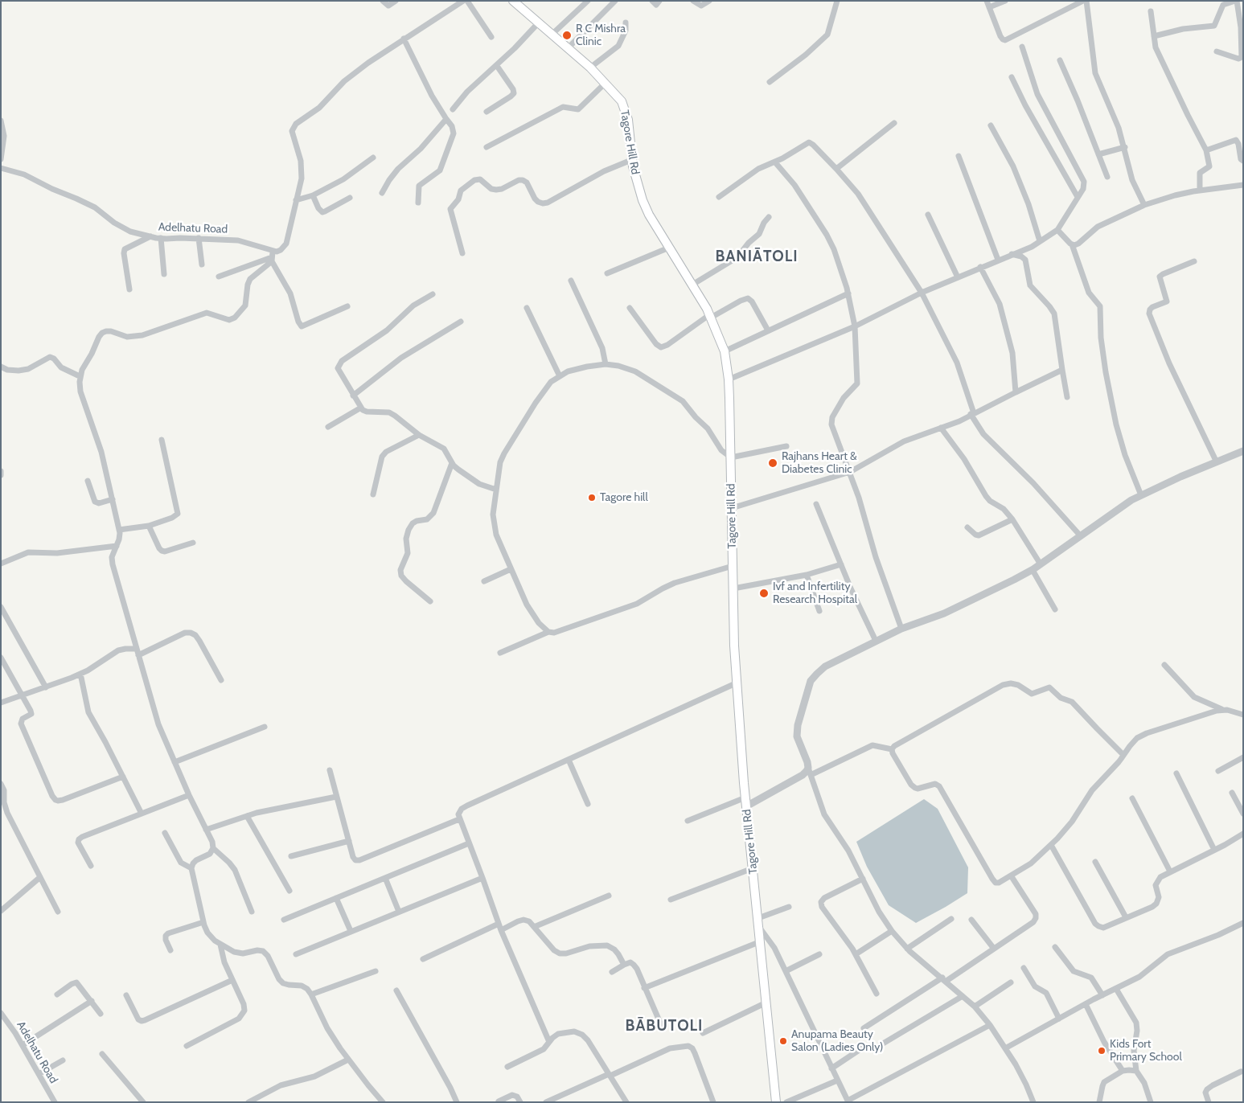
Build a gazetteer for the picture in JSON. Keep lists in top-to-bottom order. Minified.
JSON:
{"streets":{"main road":["Tagore Hill Rd"],"street":["Adelhatu Road"]},"districts":["BANIĀTOLI","BĀBUTOLI"],"places":["R C Mishra Clinic","Rajhans Heart & Diabetes Clinic","Tagore hill","Ivf and Infertility Research Hospital","Anupama Beauty Salon (Ladies Only)","Kids Fort Primary School"]}
